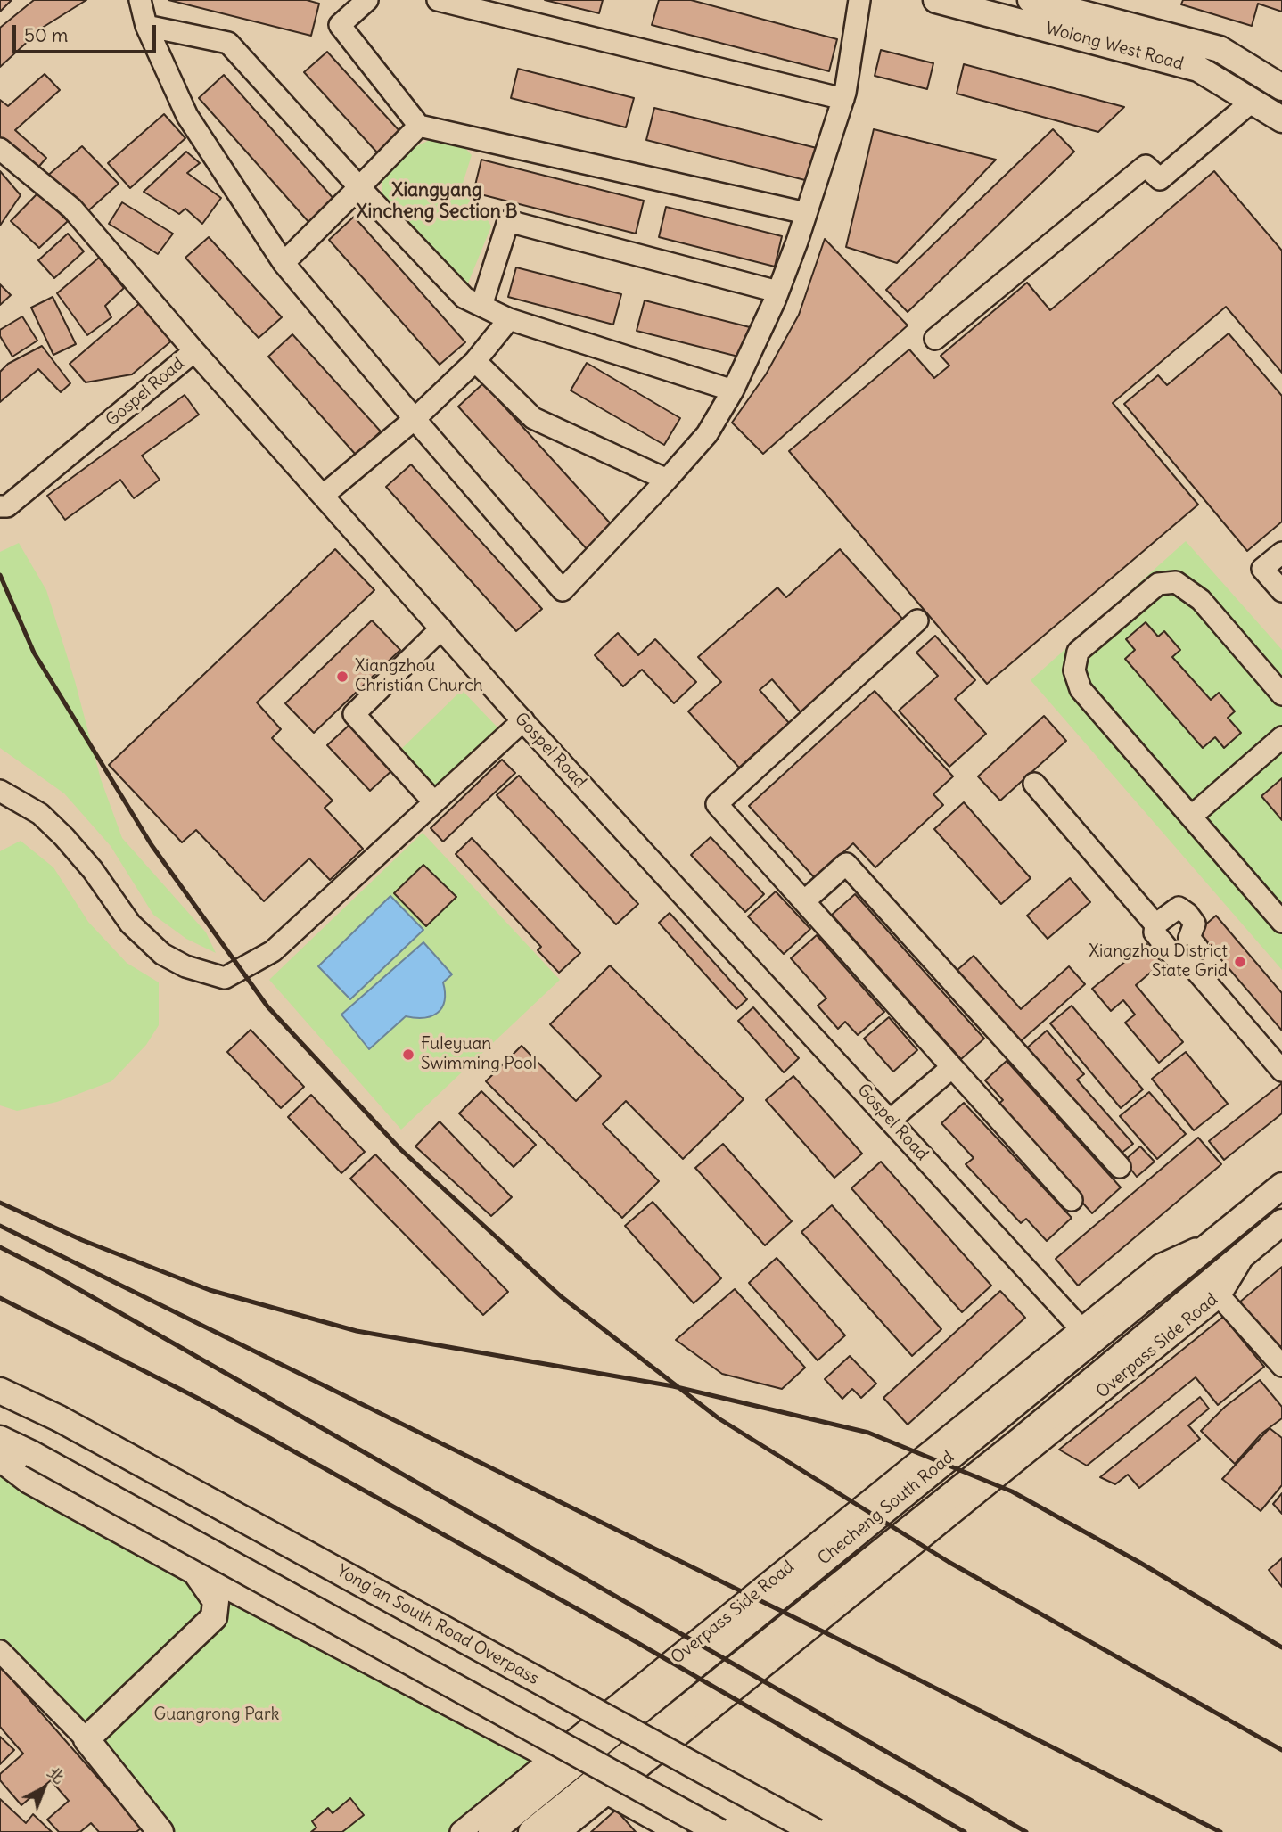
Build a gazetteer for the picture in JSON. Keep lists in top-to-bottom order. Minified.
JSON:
{"streets":{"main road":["Wolong West Road","Checheng South Road","Yong'an South Road Overpass"],"street":["Gospel Road","Overpass Side Road"]},"crossings":[["Gospel Road","Overpass Side Road"],["Overpass Side Road","Checheng South Road"]],"districts":["Xiangyang Xincheng Section B"],"parks":["Guangrong Park"],"places":["Xiangzhou Christian Church","Xiangzhou District State Grid","Fuleyuan Swimming Pool"],"scale_bar":"50 m","north":"top right"}
